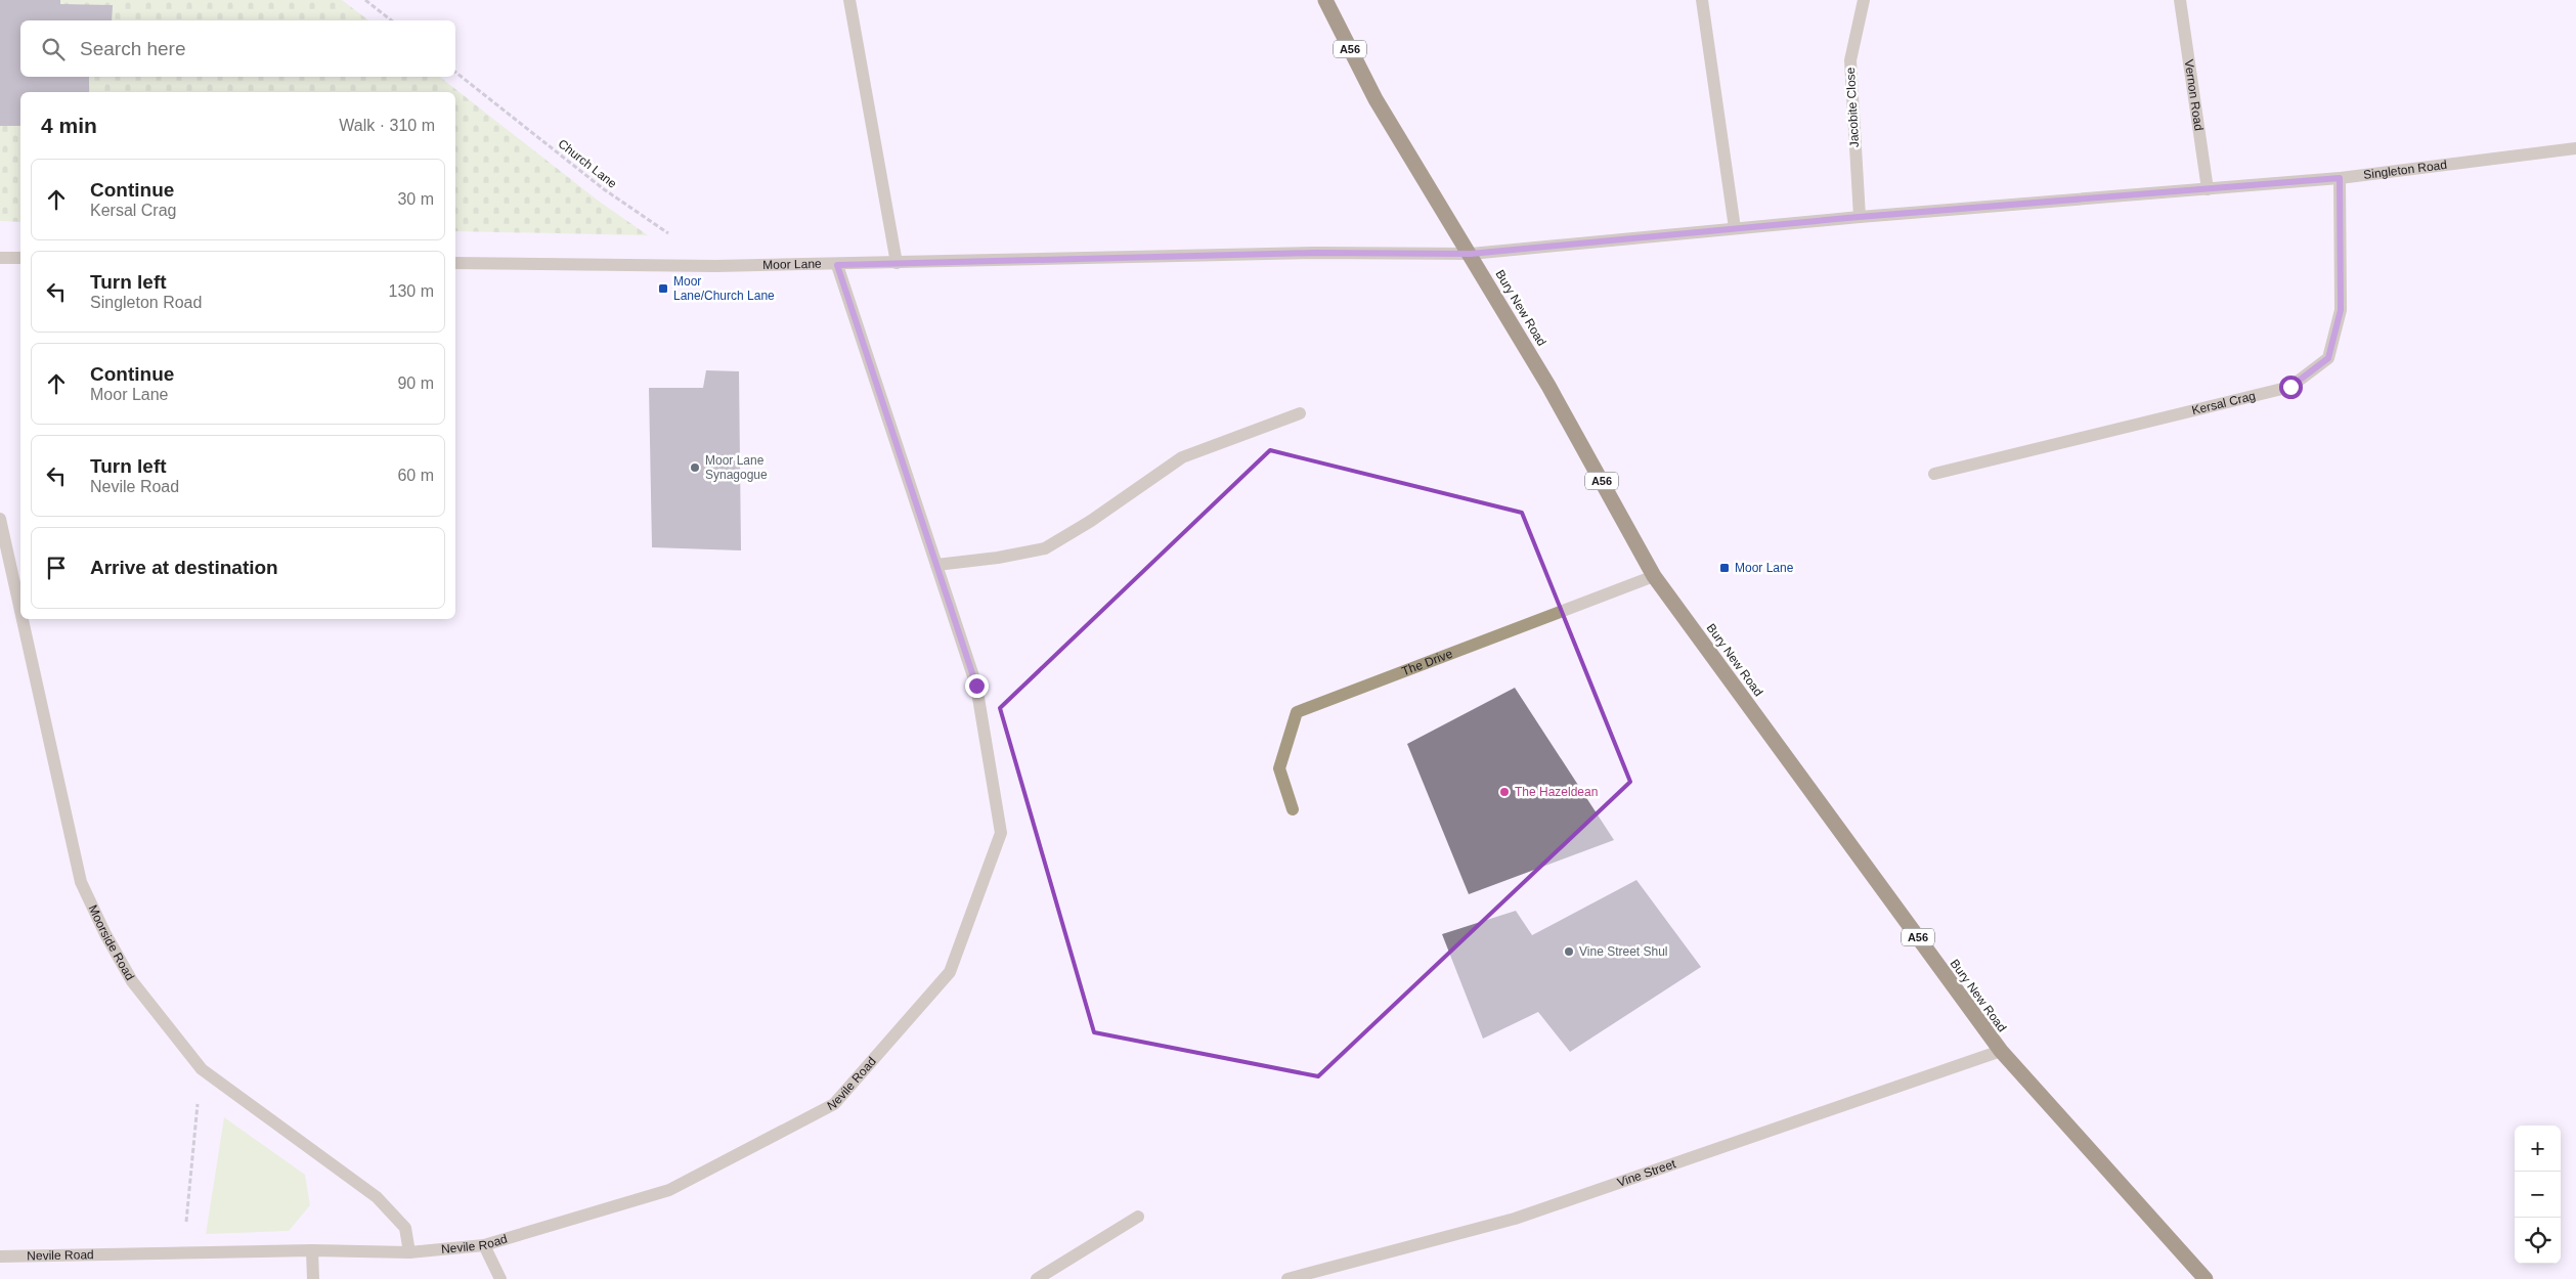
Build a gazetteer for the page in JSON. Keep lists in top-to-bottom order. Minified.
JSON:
{"streets":{"highway":["A56","Bury New Road"],"street":["Vernon Road","Jacobite Close","Singleton Road","Moor Lane","Kersal Crag","The Drive","Moorside Road","Nevile Road","Vine Street"],"path":["Church Lane"]},"crossings":[["Vernon Road","Singleton Road"],["Jacobite Close","Singleton Road"],["Church Lane","Moor Lane"],["Singleton Road","Moor Lane"],["Singleton Road","Bury New Road"],["Singleton Road","Kersal Crag"],["Moor Lane","Bury New Road"],["Moor Lane","Nevile Road"],["Bury New Road","The Drive"],["Bury New Road","Vine Street"],["Moorside Road","Nevile Road"]],"places":{"transit":["Moor Lane/Church Lane","Moor Lane"],"other":["Moor Lane Synagogue","The Hazeldean","Vine Street Shul"]},"page":{"search":"Search here","heading":["4 min","Walk · 310 m"],"list":[["Continue","Kersal Crag","30 m"],["Turn left","Singleton Road","130 m"],["Continue","Moor Lane","90 m"],["Turn left","Nevile Road","60 m"],"Arrive at destination"],"map_buttons":["+","−"]}}
